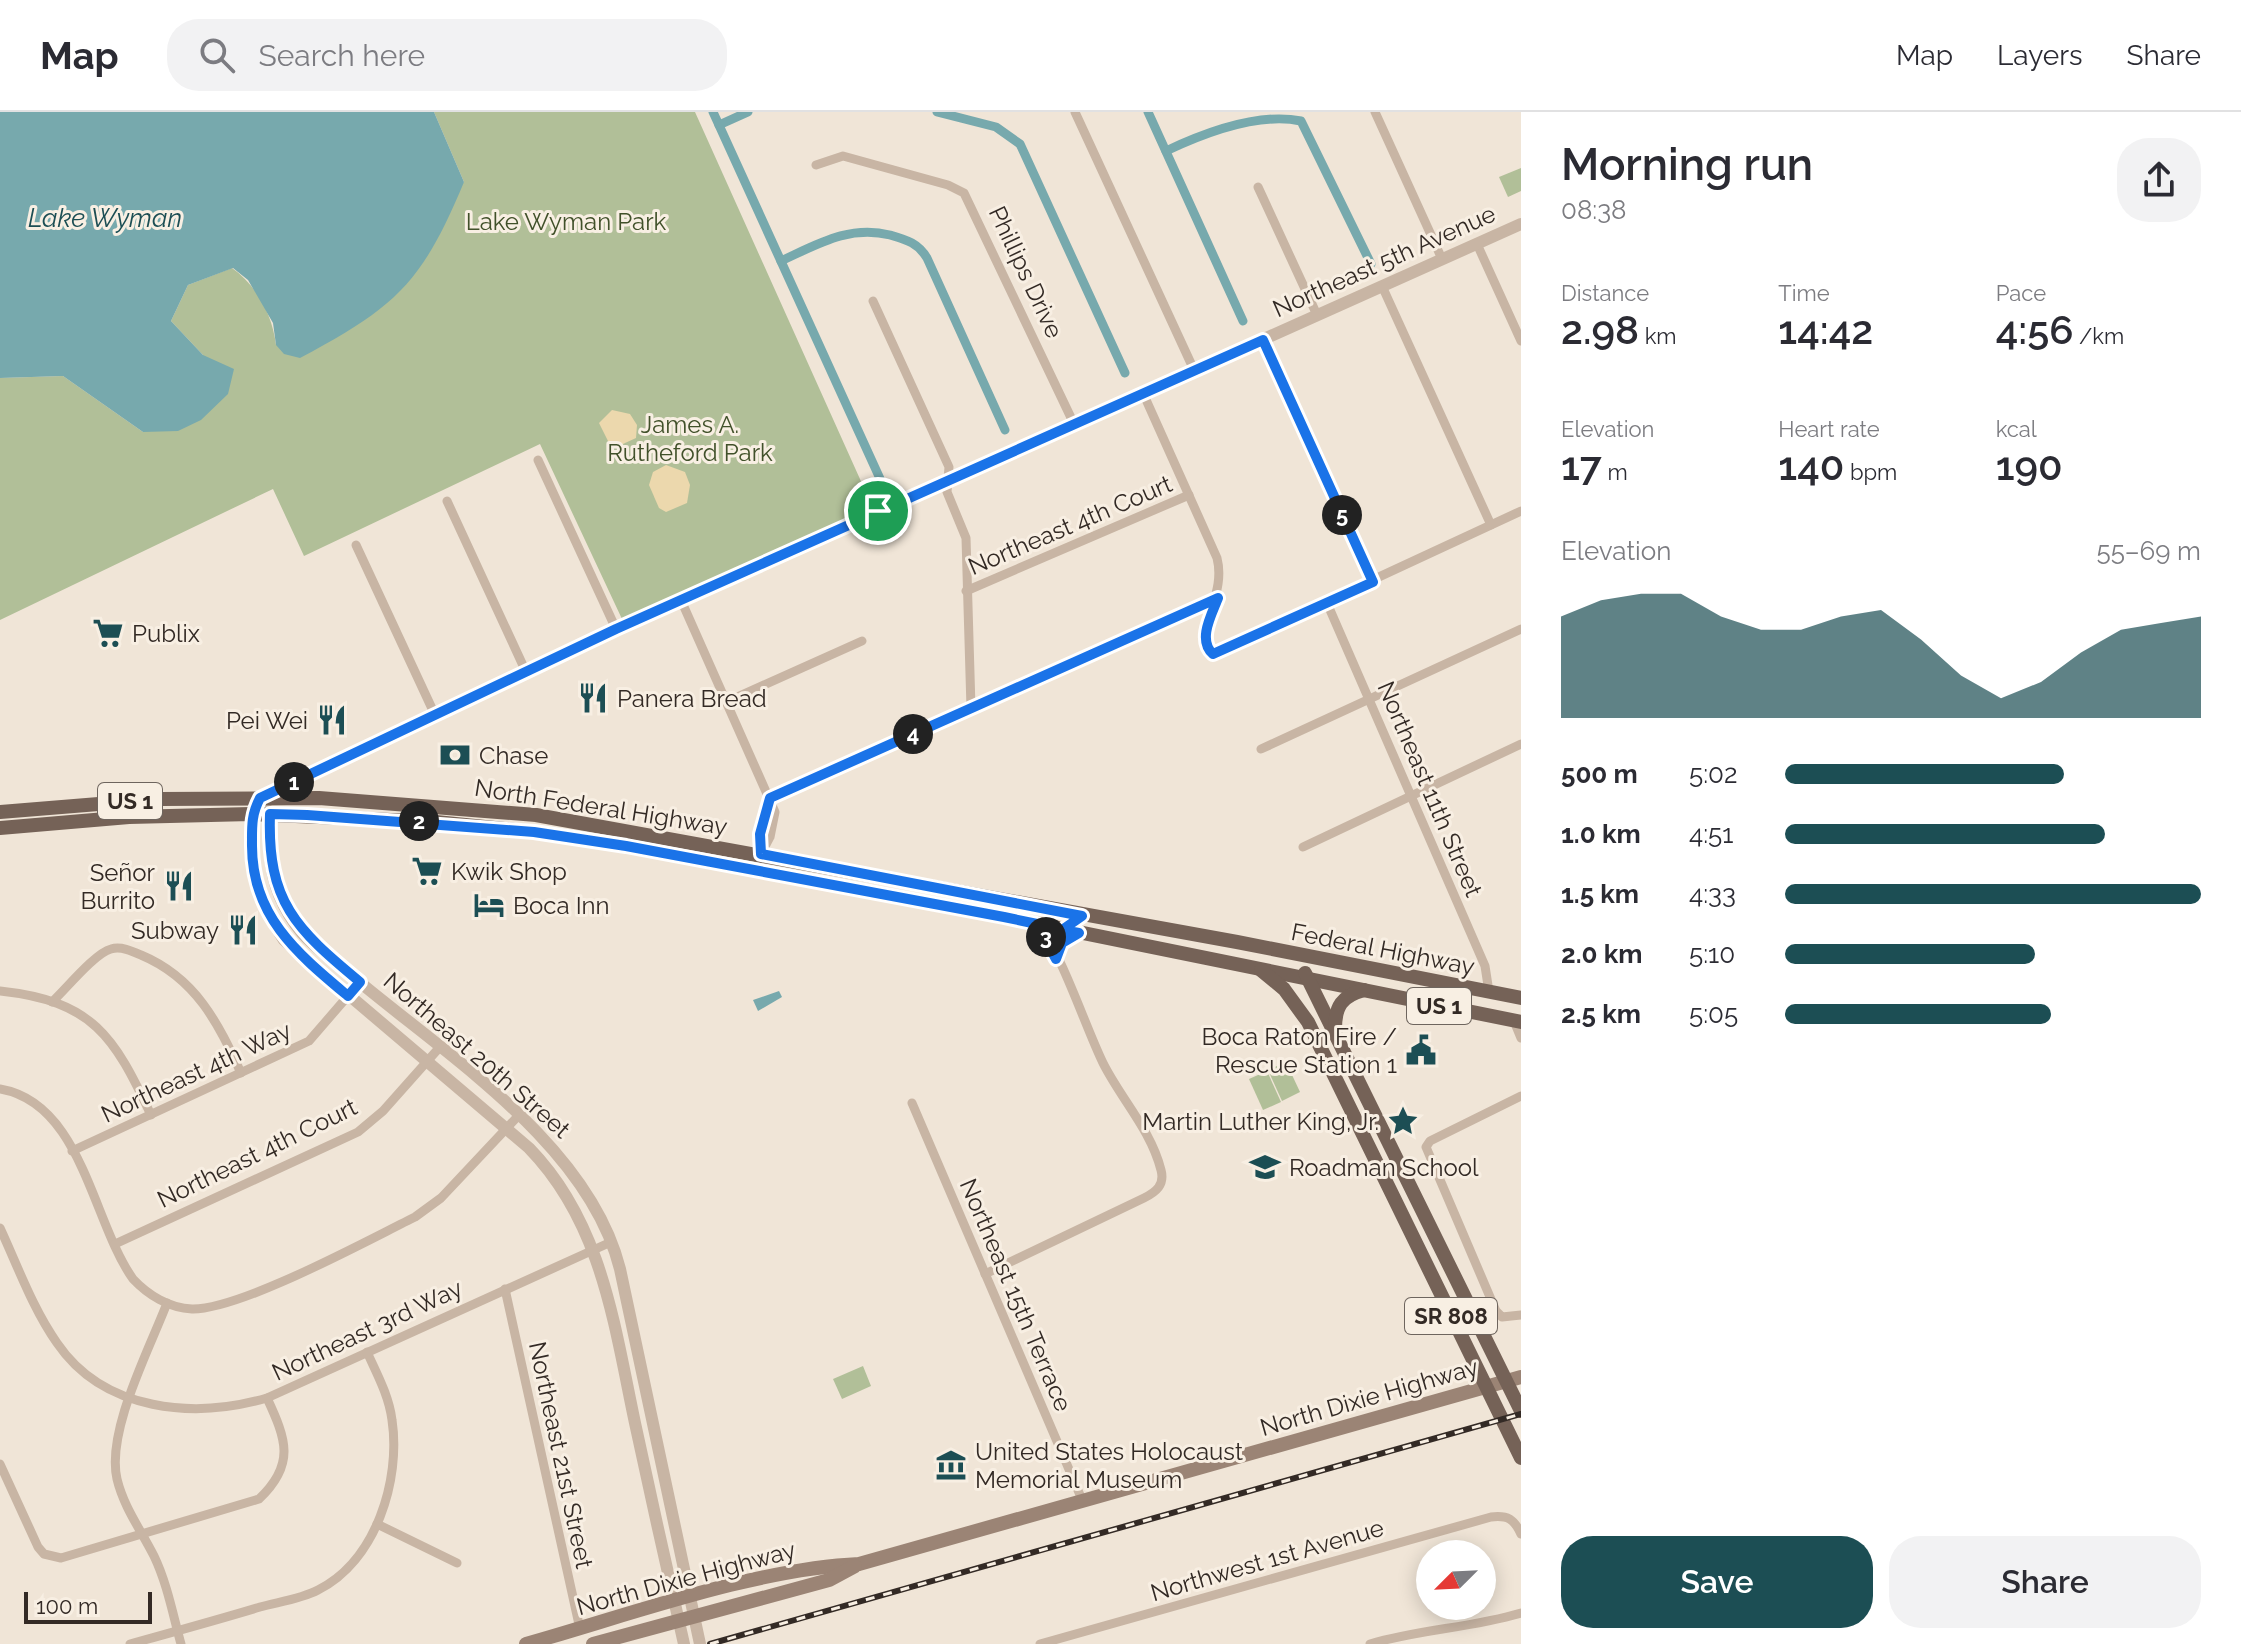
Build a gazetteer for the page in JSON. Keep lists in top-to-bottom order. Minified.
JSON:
{"streets":{"main road":["US 1","North Federal Highway","Federal Highway","SR 808","North Dixie Highway"],"street":["Northeast 5th Avenue","Phillips Drive","Northeast 4th Court","Northeast 11th Street","Northeast 20th Street","Northeast 4th Way","Northeast 15th Terrace","Northeast 3rd Way","Northeast 21st Street","Northwest 1st Avenue"]},"crossings":[["Northeast 5th Avenue","Phillips Drive"],["Northeast 5th Avenue","North Federal Highway"],["Northeast 4th Court","Northeast 20th Street"],["Northeast 11th Street","Federal Highway"],["North Federal Highway","Federal Highway"],["North Federal Highway","Northeast 20th Street"],["North Federal Highway","SR 808"],["Federal Highway","SR 808"],["Northeast 20th Street","Northeast 4th Way"],["Northeast 20th Street","Northeast 3rd Way"],["Northeast 20th Street","North Dixie Highway"],["Northeast 15th Terrace","North Dixie Highway"],["SR 808","North Dixie Highway"],["Northeast 3rd Way","Northeast 21st Street"],["North Dixie Highway","Northeast 21st Street"]],"water":["Lake Wyman"],"parks":["Lake Wyman Park","James A. Rutheford Park"],"places":{"supermarket":["Publix","Kwik Shop"],"restaurant":["Panera Bread","Pei Wei","Señor Burrito","Subway"],"bank":["Chase"],"hotel":["Boca Inn"],"public building":["Boca Raton Fire / Rescue Station 1"],"place":["Martin Luther King, Jr."],"school or university":["Roadman School"],"museum":["United States Holocaust Memorial Museum"]},"scale_bar":"100 m","north":"bottom left","page":{"header":"Map","search":"Search here","nav":["Map","Layers","Share"],"heading":["Morning run","08:38"],"stats":[["Distance","2.98 km"],["Time","14:42"],["Pace","4:56 /km"],["Elevation","17 m"],["Heart rate","140 bpm"],["kcal","190"]],"pins":["5","4","1","2","3"],"chart":["Elevation","55–69 m"],"list":[{"name":"500 m","note":"5:02"},{"name":"1.0 km","note":"4:51"},{"name":"1.5 km","note":"4:33"},{"name":"2.0 km","note":"5:10"},{"name":"2.5 km","note":"5:05"}],"buttons":["Save","Share"],"scale":"100 m"}}
